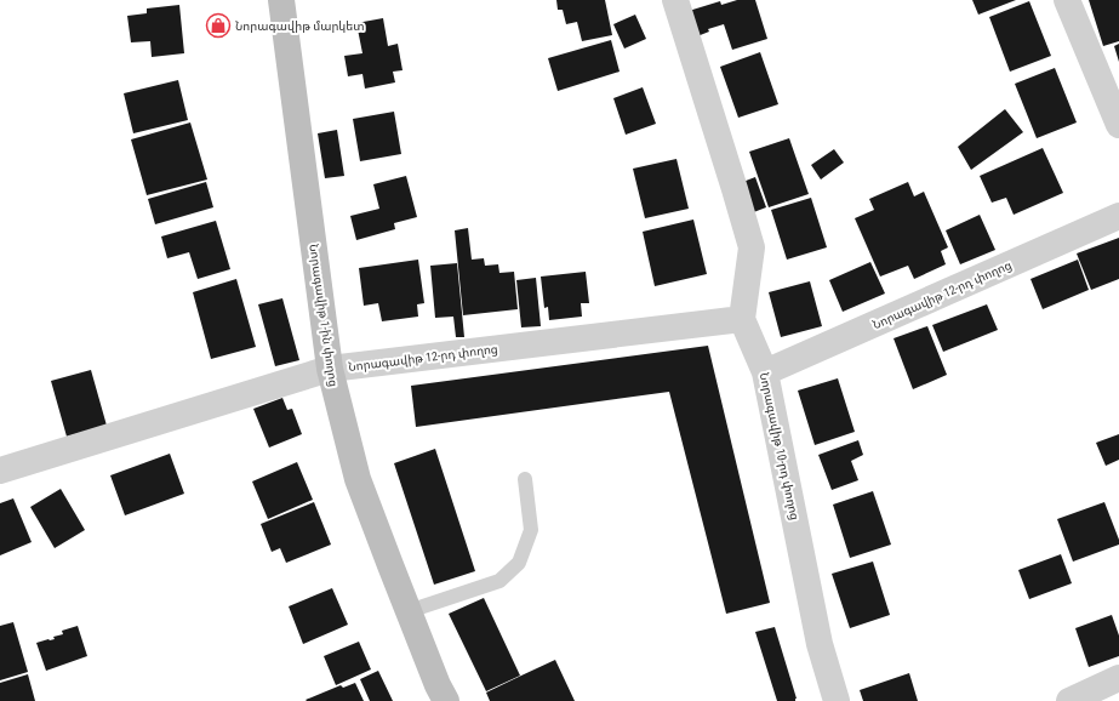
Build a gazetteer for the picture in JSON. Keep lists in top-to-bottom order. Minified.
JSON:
{"streets":{"main road":["Նորագավիթ 1-ին փողոց"],"street":["Նորագավիթ 12-րդ փողոց","Նորագավիթ 10-րդ փողոց"]},"crossings":[["Նորագավիթ 12-րդ փողոց","Նորագավիթ 1-ին փողոց"],["Նորագավիթ 12-րդ փողոց","Նորագավիթ 10-րդ փողոց"]],"places":{"shop":["Նորագավիթ մարկետ"]}}
